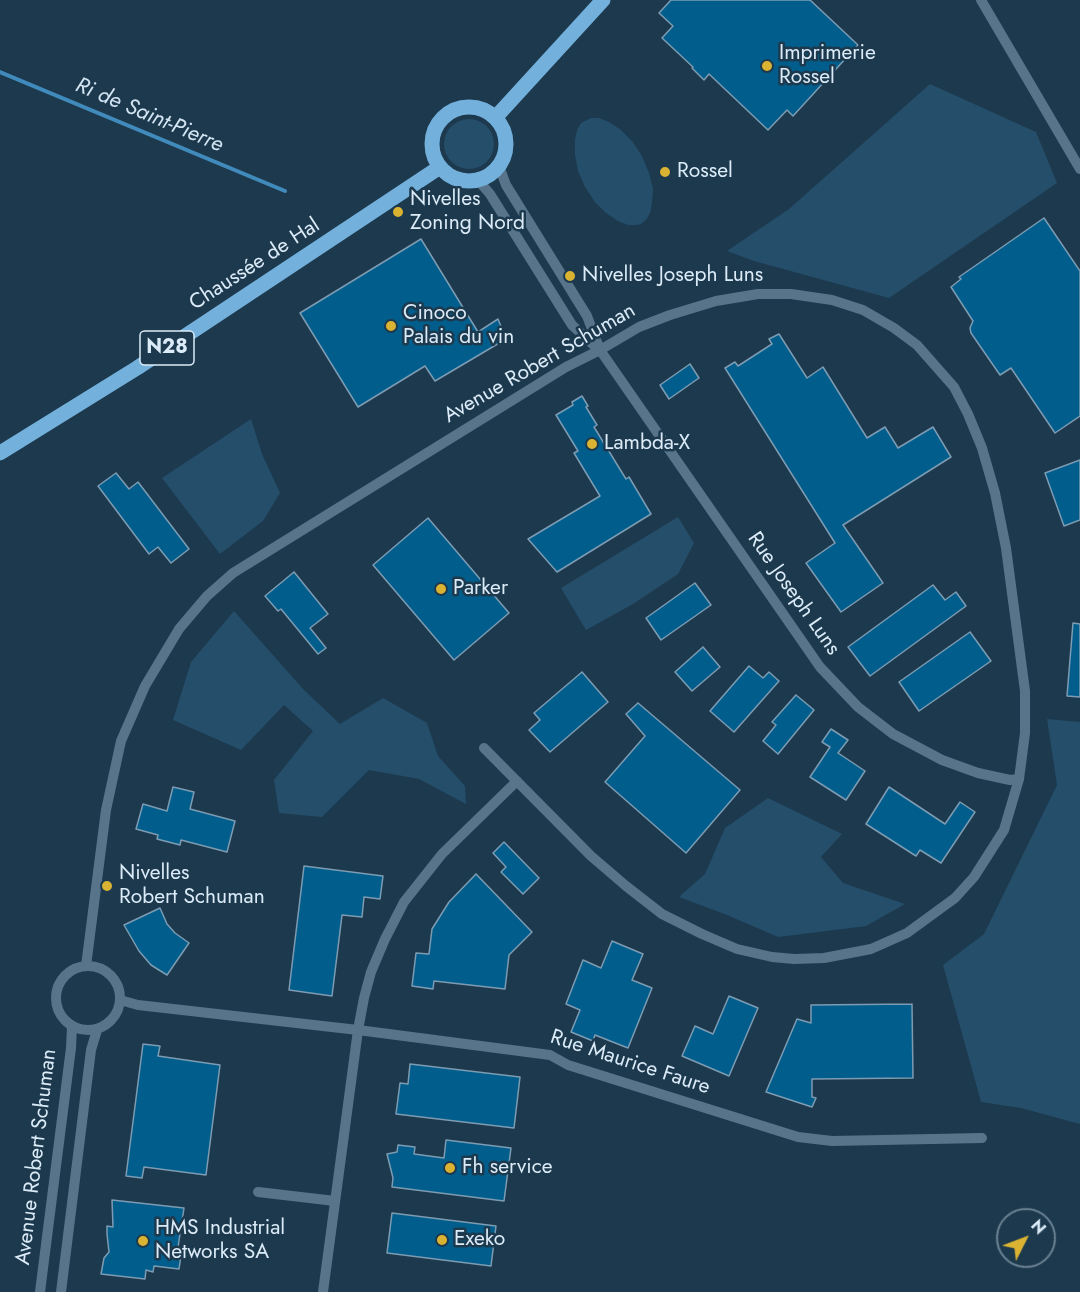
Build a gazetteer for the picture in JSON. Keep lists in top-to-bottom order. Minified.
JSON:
{"streets":{"main road":["Chaussée de Hal","N28"],"street":["Avenue Robert Schuman","Rue Joseph Luns","Rue Maurice Faure"]},"crossings":[["Chaussée de Hal","Rue Joseph Luns"],["Avenue Robert Schuman","Rue Joseph Luns"],["Avenue Robert Schuman","Rue Maurice Faure"]],"water":["Ri de Saint-Pierre"],"places":["Imprimerie Rossel","Rossel","Nivelles Zoning Nord","Nivelles Joseph Luns","Cinoco Palais du vin","Lambda-X","Parker","Nivelles Robert Schuman","Fh service","Exeko","HMS Industrial Networks SA"],"north":"top right"}
